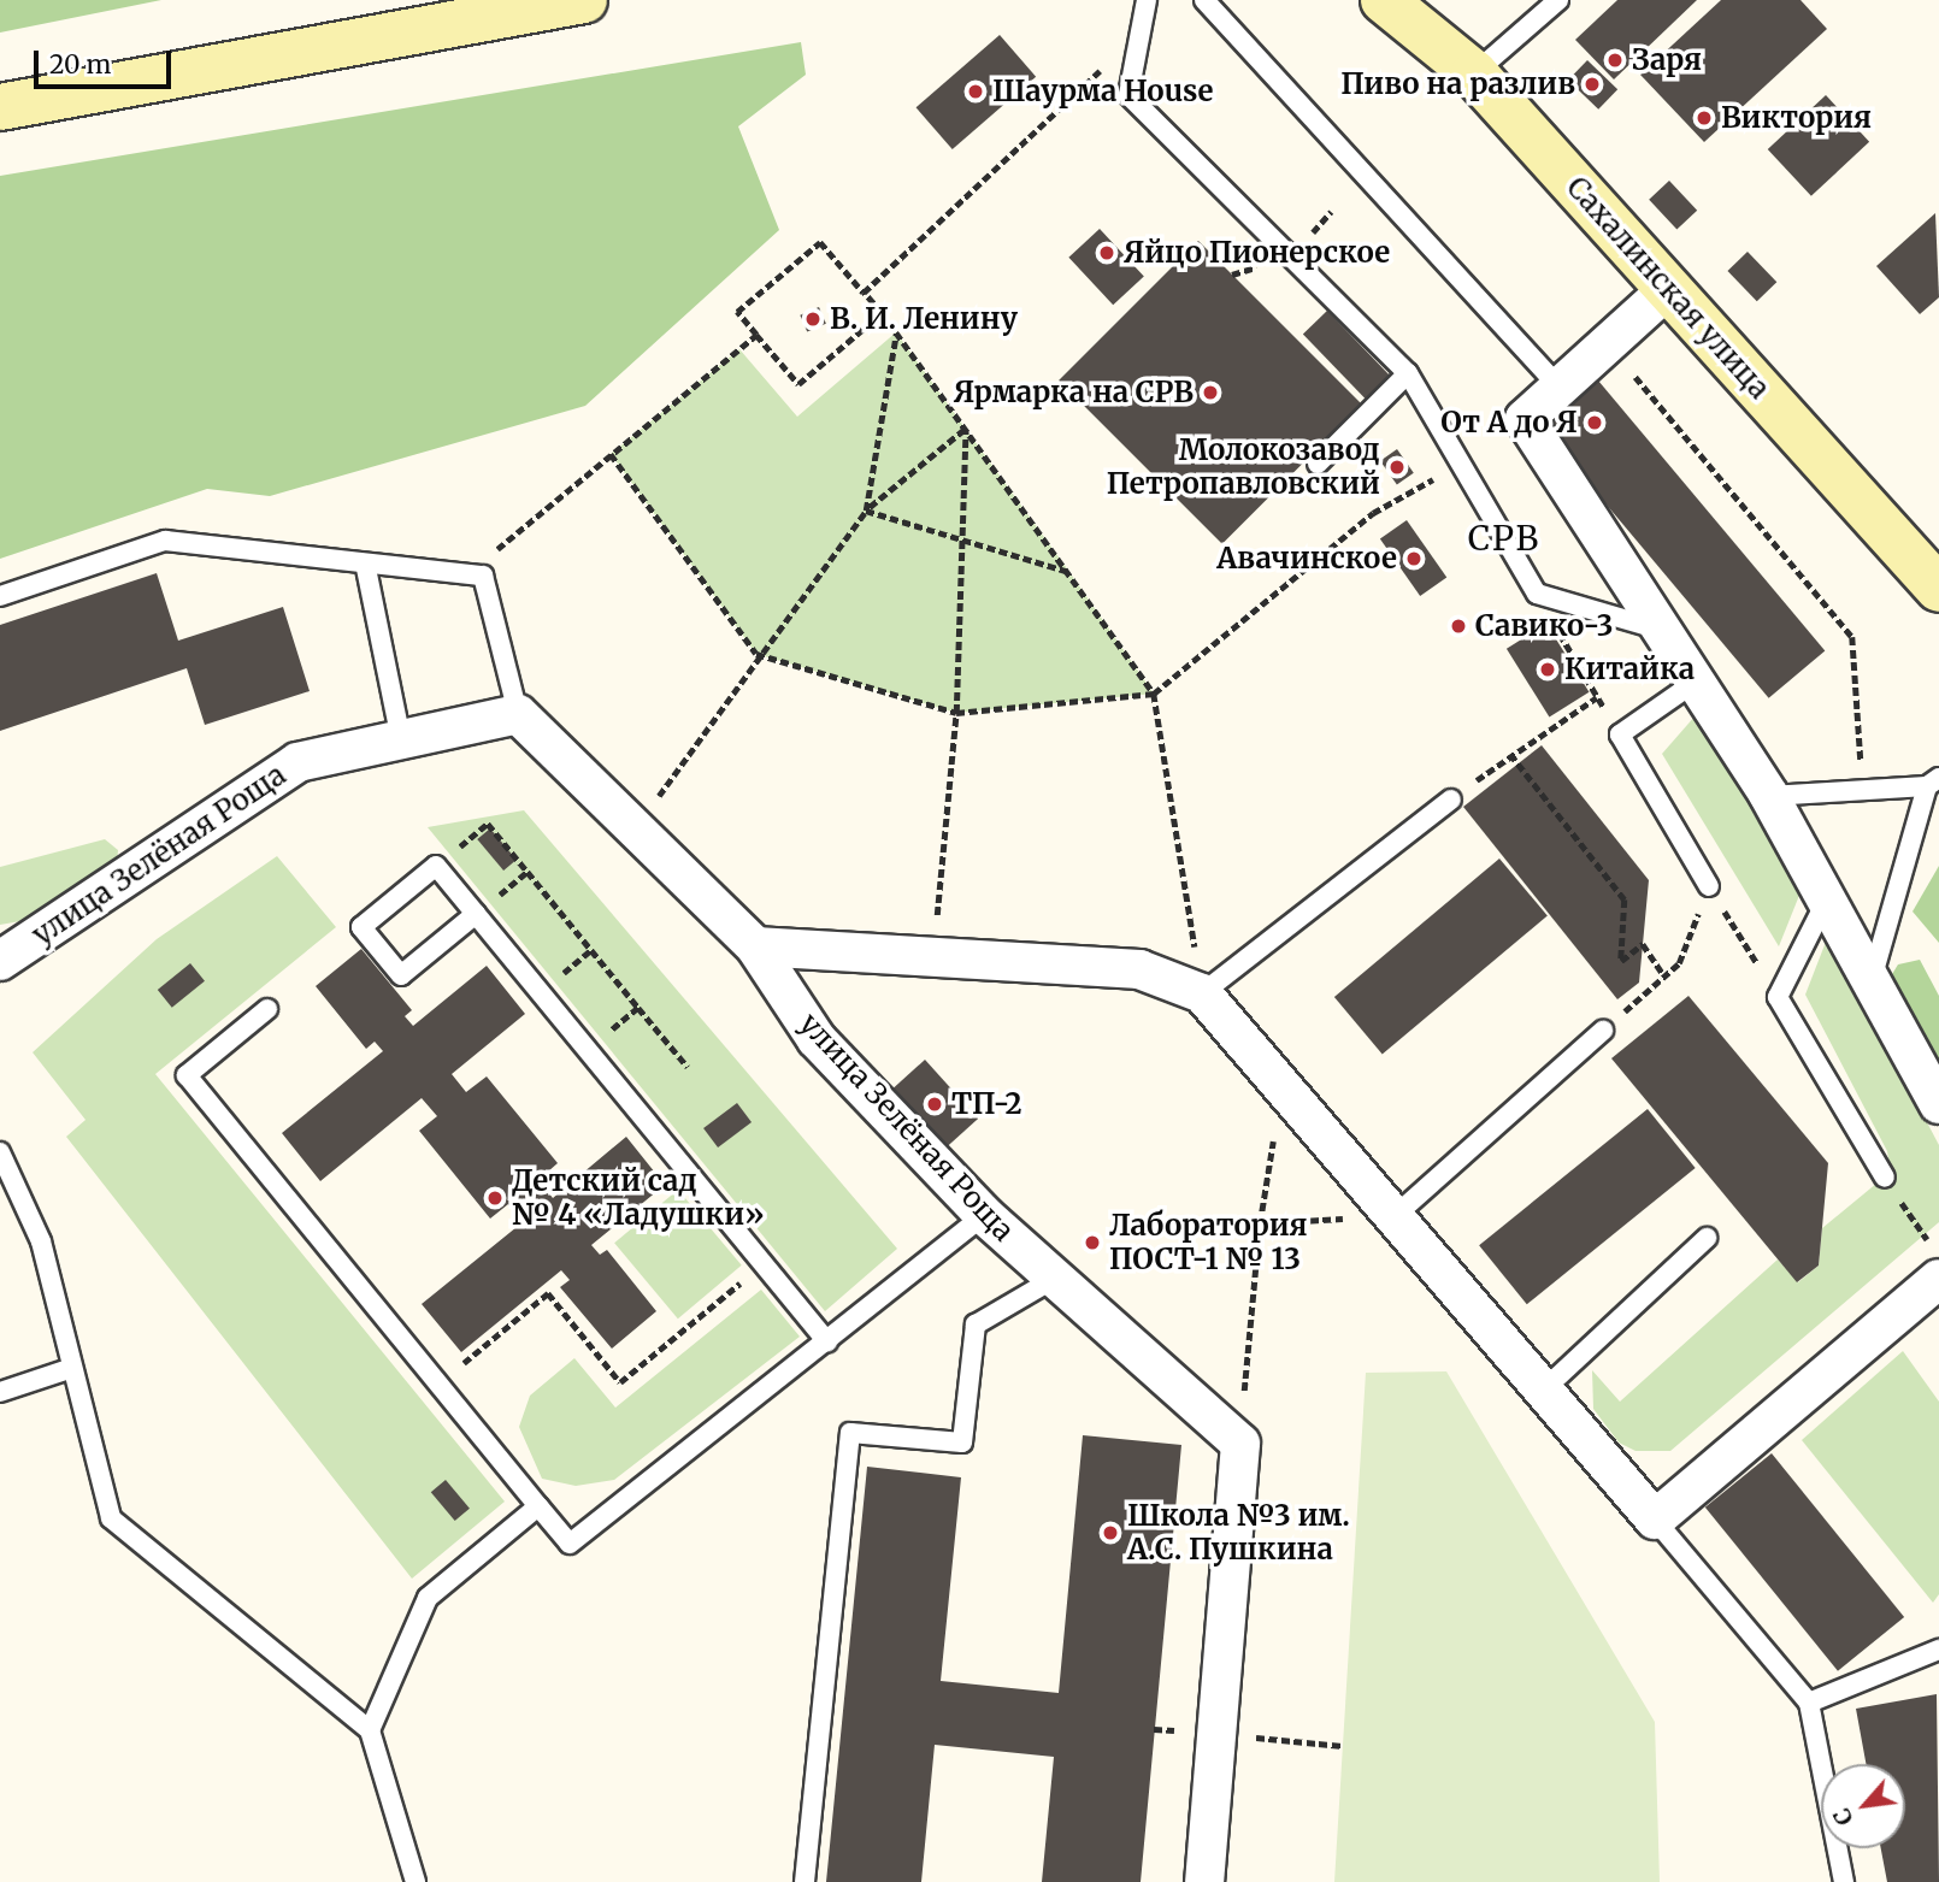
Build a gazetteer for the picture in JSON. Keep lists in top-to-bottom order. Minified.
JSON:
{"streets":{"street":["Сахалинская улица","улица Зелёная Роща"]},"districts":["СРВ"],"places":["Заря","Пиво на разлив","Шаурма House","Виктория","Яйцо Пионерское","В. И. Ленину","Ярмарка на СРВ","От А до Я","Молокозавод Петропавловский","Авачинское","Савико-3","Китайка","ТП-2","Детский сад № 4 «Ладушки»","Лаборатория ПОСТ-1 № 13","Школа №3 им. А.С. Пушкина"],"scale_bar":"20 m","north":"bottom left"}
